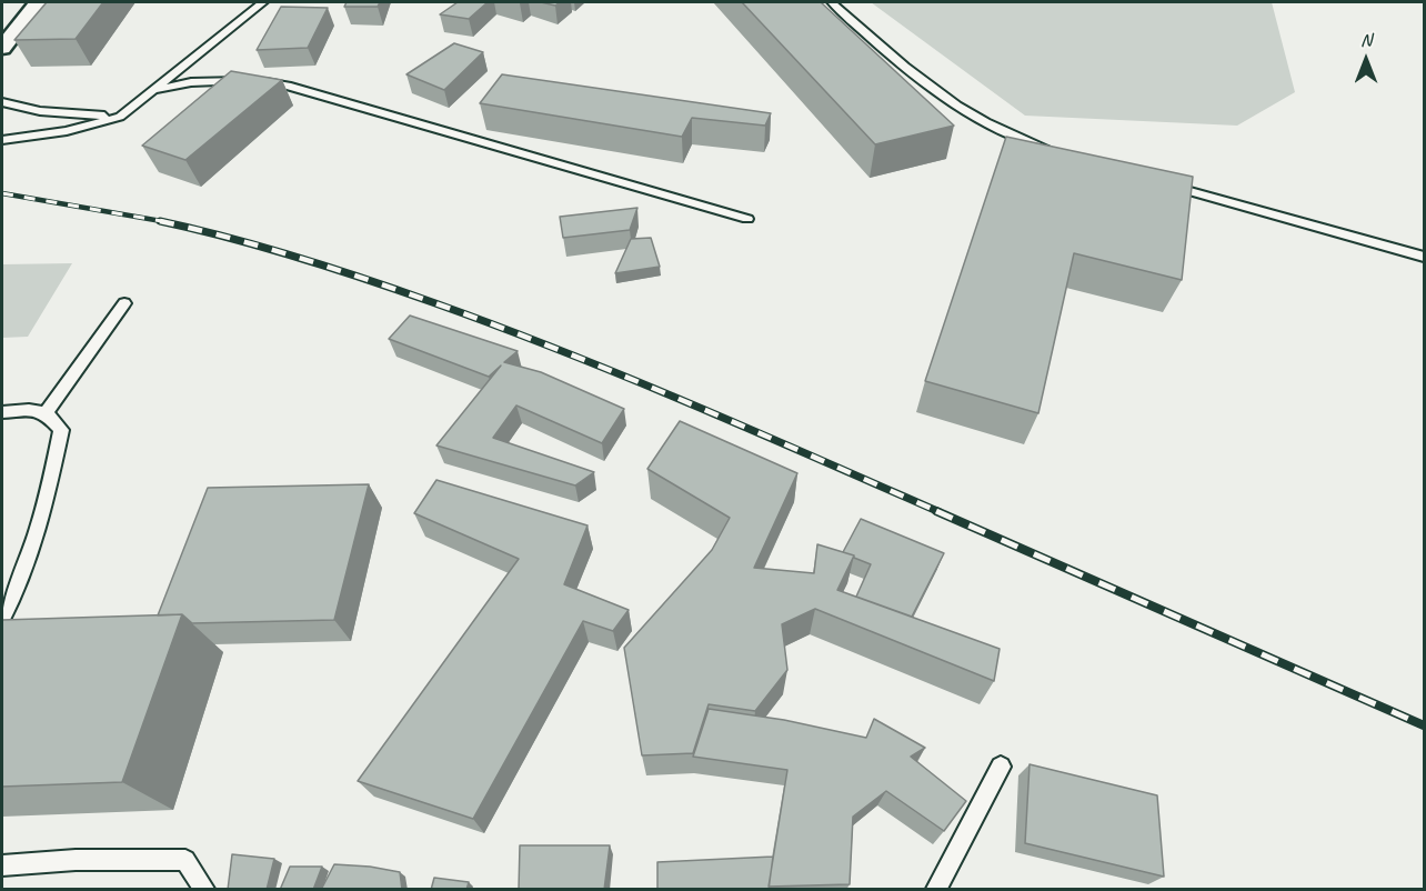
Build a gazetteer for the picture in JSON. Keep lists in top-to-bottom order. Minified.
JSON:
{"north":"top"}
